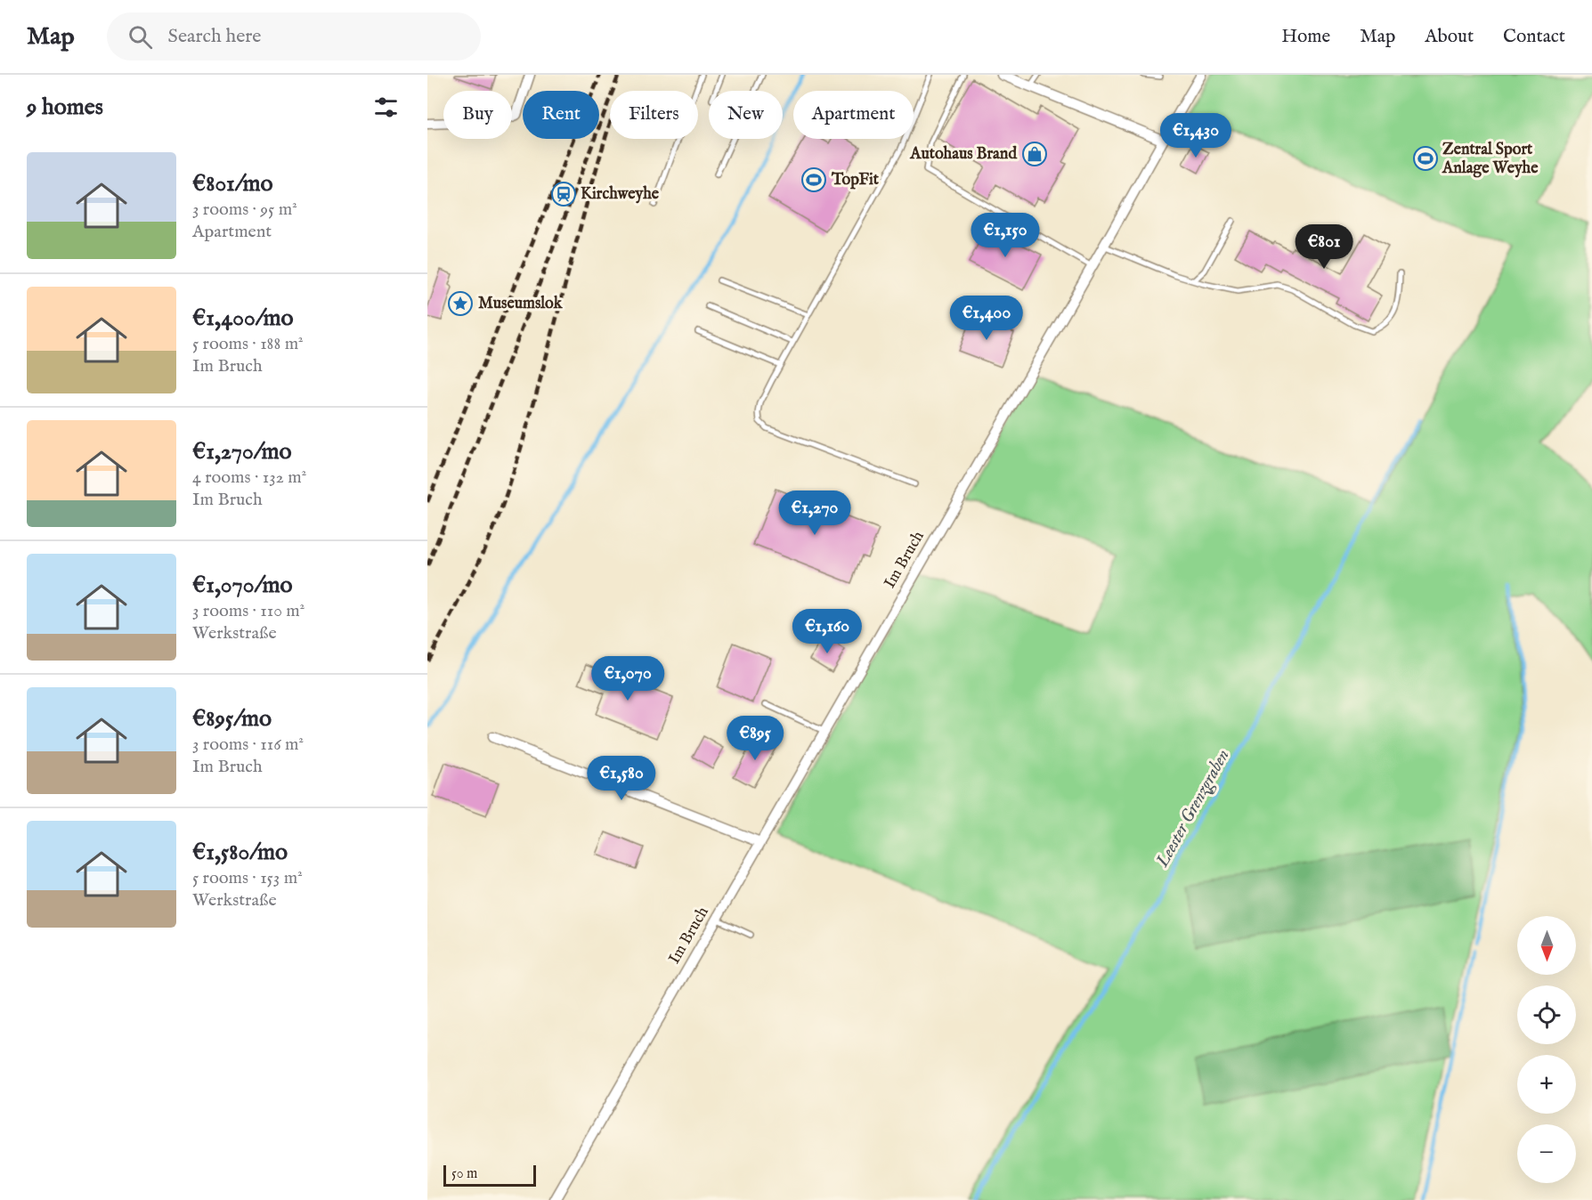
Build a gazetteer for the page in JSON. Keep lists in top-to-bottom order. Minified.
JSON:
{"streets":{"street":["Im Bruch"]},"water":["Leester Grenzgraben"],"places":{"shop":["Autohaus Brand"],"sports":["Zentral Sport Anlage Weyhe","TopFit"],"station":["Kirchweyhe"],"place":["Museumslok"]},"scale_bar":"50 m","north":"bottom","page":{"header":"Map","search":"Search here","nav":["Home","Map","About","Contact"],"heading":"9 homes","chip":["Buy","Rent","Filters","New","Apartment"],"price":["€1,430","€1,150","€801","€1,400","€1,270","€1,160","€1,070","€895","€1,580"],"list":[{"name":"€801/mo","note":"3 rooms · 95 m² · Apartment"},{"name":"€1,400/mo","note":"5 rooms · 188 m² · Im Bruch"},{"name":"€1,270/mo","note":"4 rooms · 132 m² · Im Bruch"},{"name":"€1,070/mo","note":"3 rooms · 110 m² · Werkstraße"},{"name":"€895/mo","note":"3 rooms · 116 m² · Im Bruch"},{"name":"€1,580/mo","note":"5 rooms · 153 m² · Werkstraße"}],"map_buttons":["+","−"],"scale":"50 m"}}
